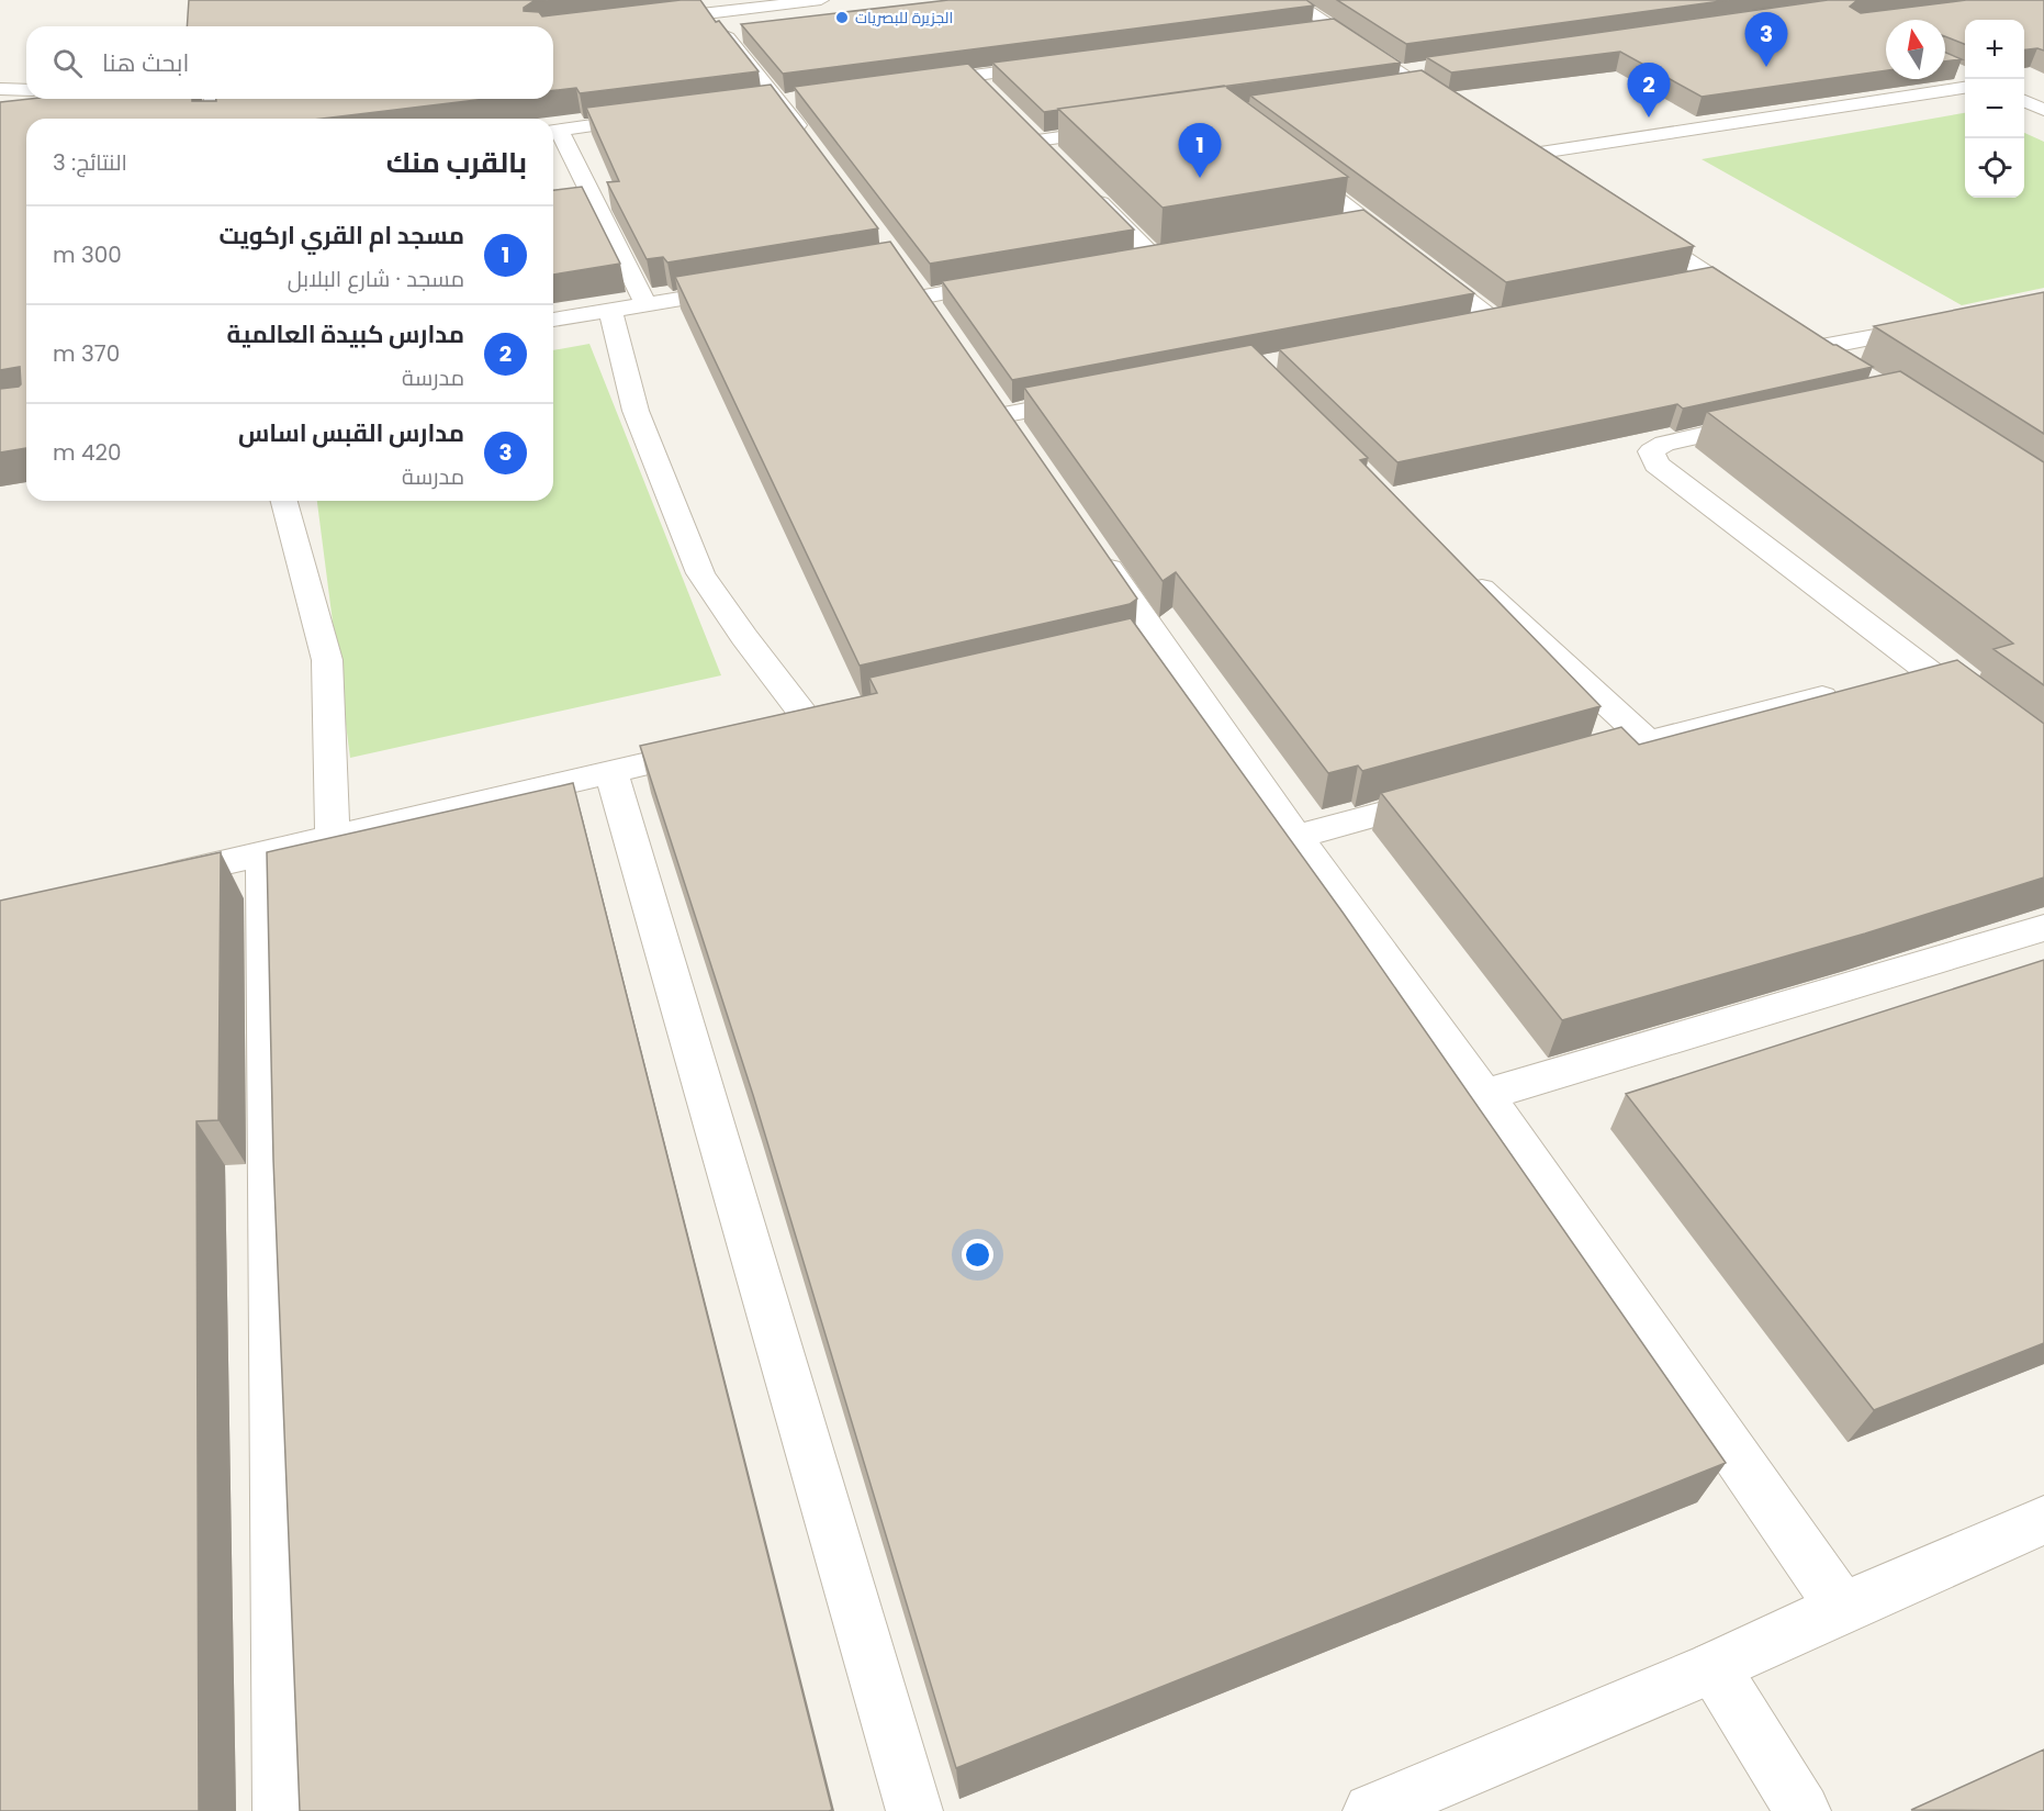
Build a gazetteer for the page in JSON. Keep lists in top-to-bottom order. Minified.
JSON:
{"places":["الجزيرة للبصريات"],"north":"top","page":{"pins":["3","2","1"],"map_buttons":["+","−"],"search":"ابحث هنا","heading":["بالقرب منك","النتائج: 3"],"list":[{"mark":"1","name":"مسجد ام القري اركويت","note":"مسجد · شارع البلابل","value":"300 m"},{"mark":"2","name":"مدارس كبيدة العالمية","note":"مدرسة","value":"370 m"},{"mark":"3","name":"مدارس القبس اساس","note":"مدرسة","value":"420 m"}]}}
